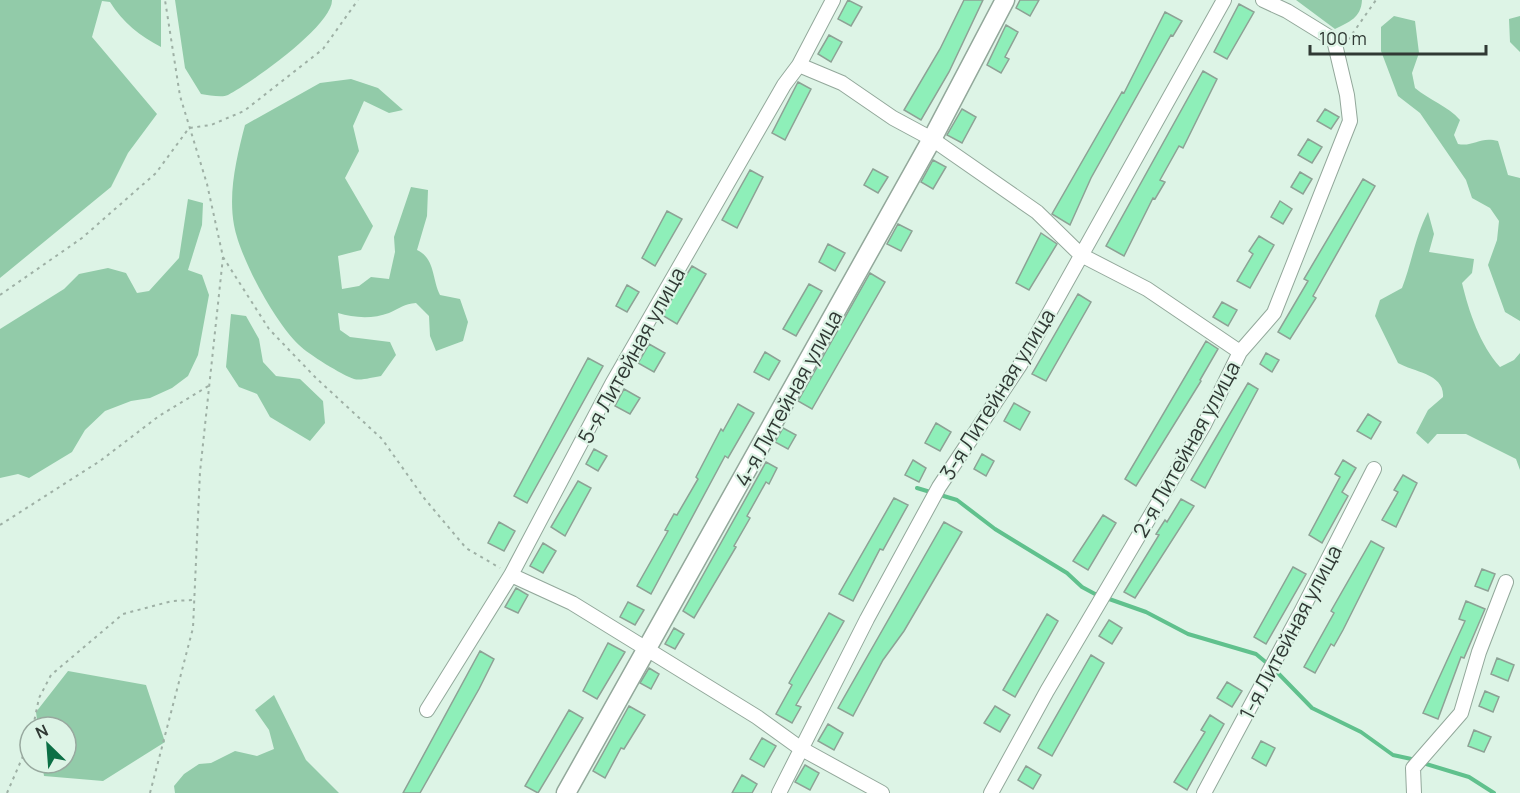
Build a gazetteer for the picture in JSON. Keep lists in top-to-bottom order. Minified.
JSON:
{"streets":{"street":["5-я Литейная улица","3-я Литейная улица","4-я Литейная улица","2-я Литейная улица","1-я Литейная улица"]},"scale_bar":"100 m","north":"top left"}
